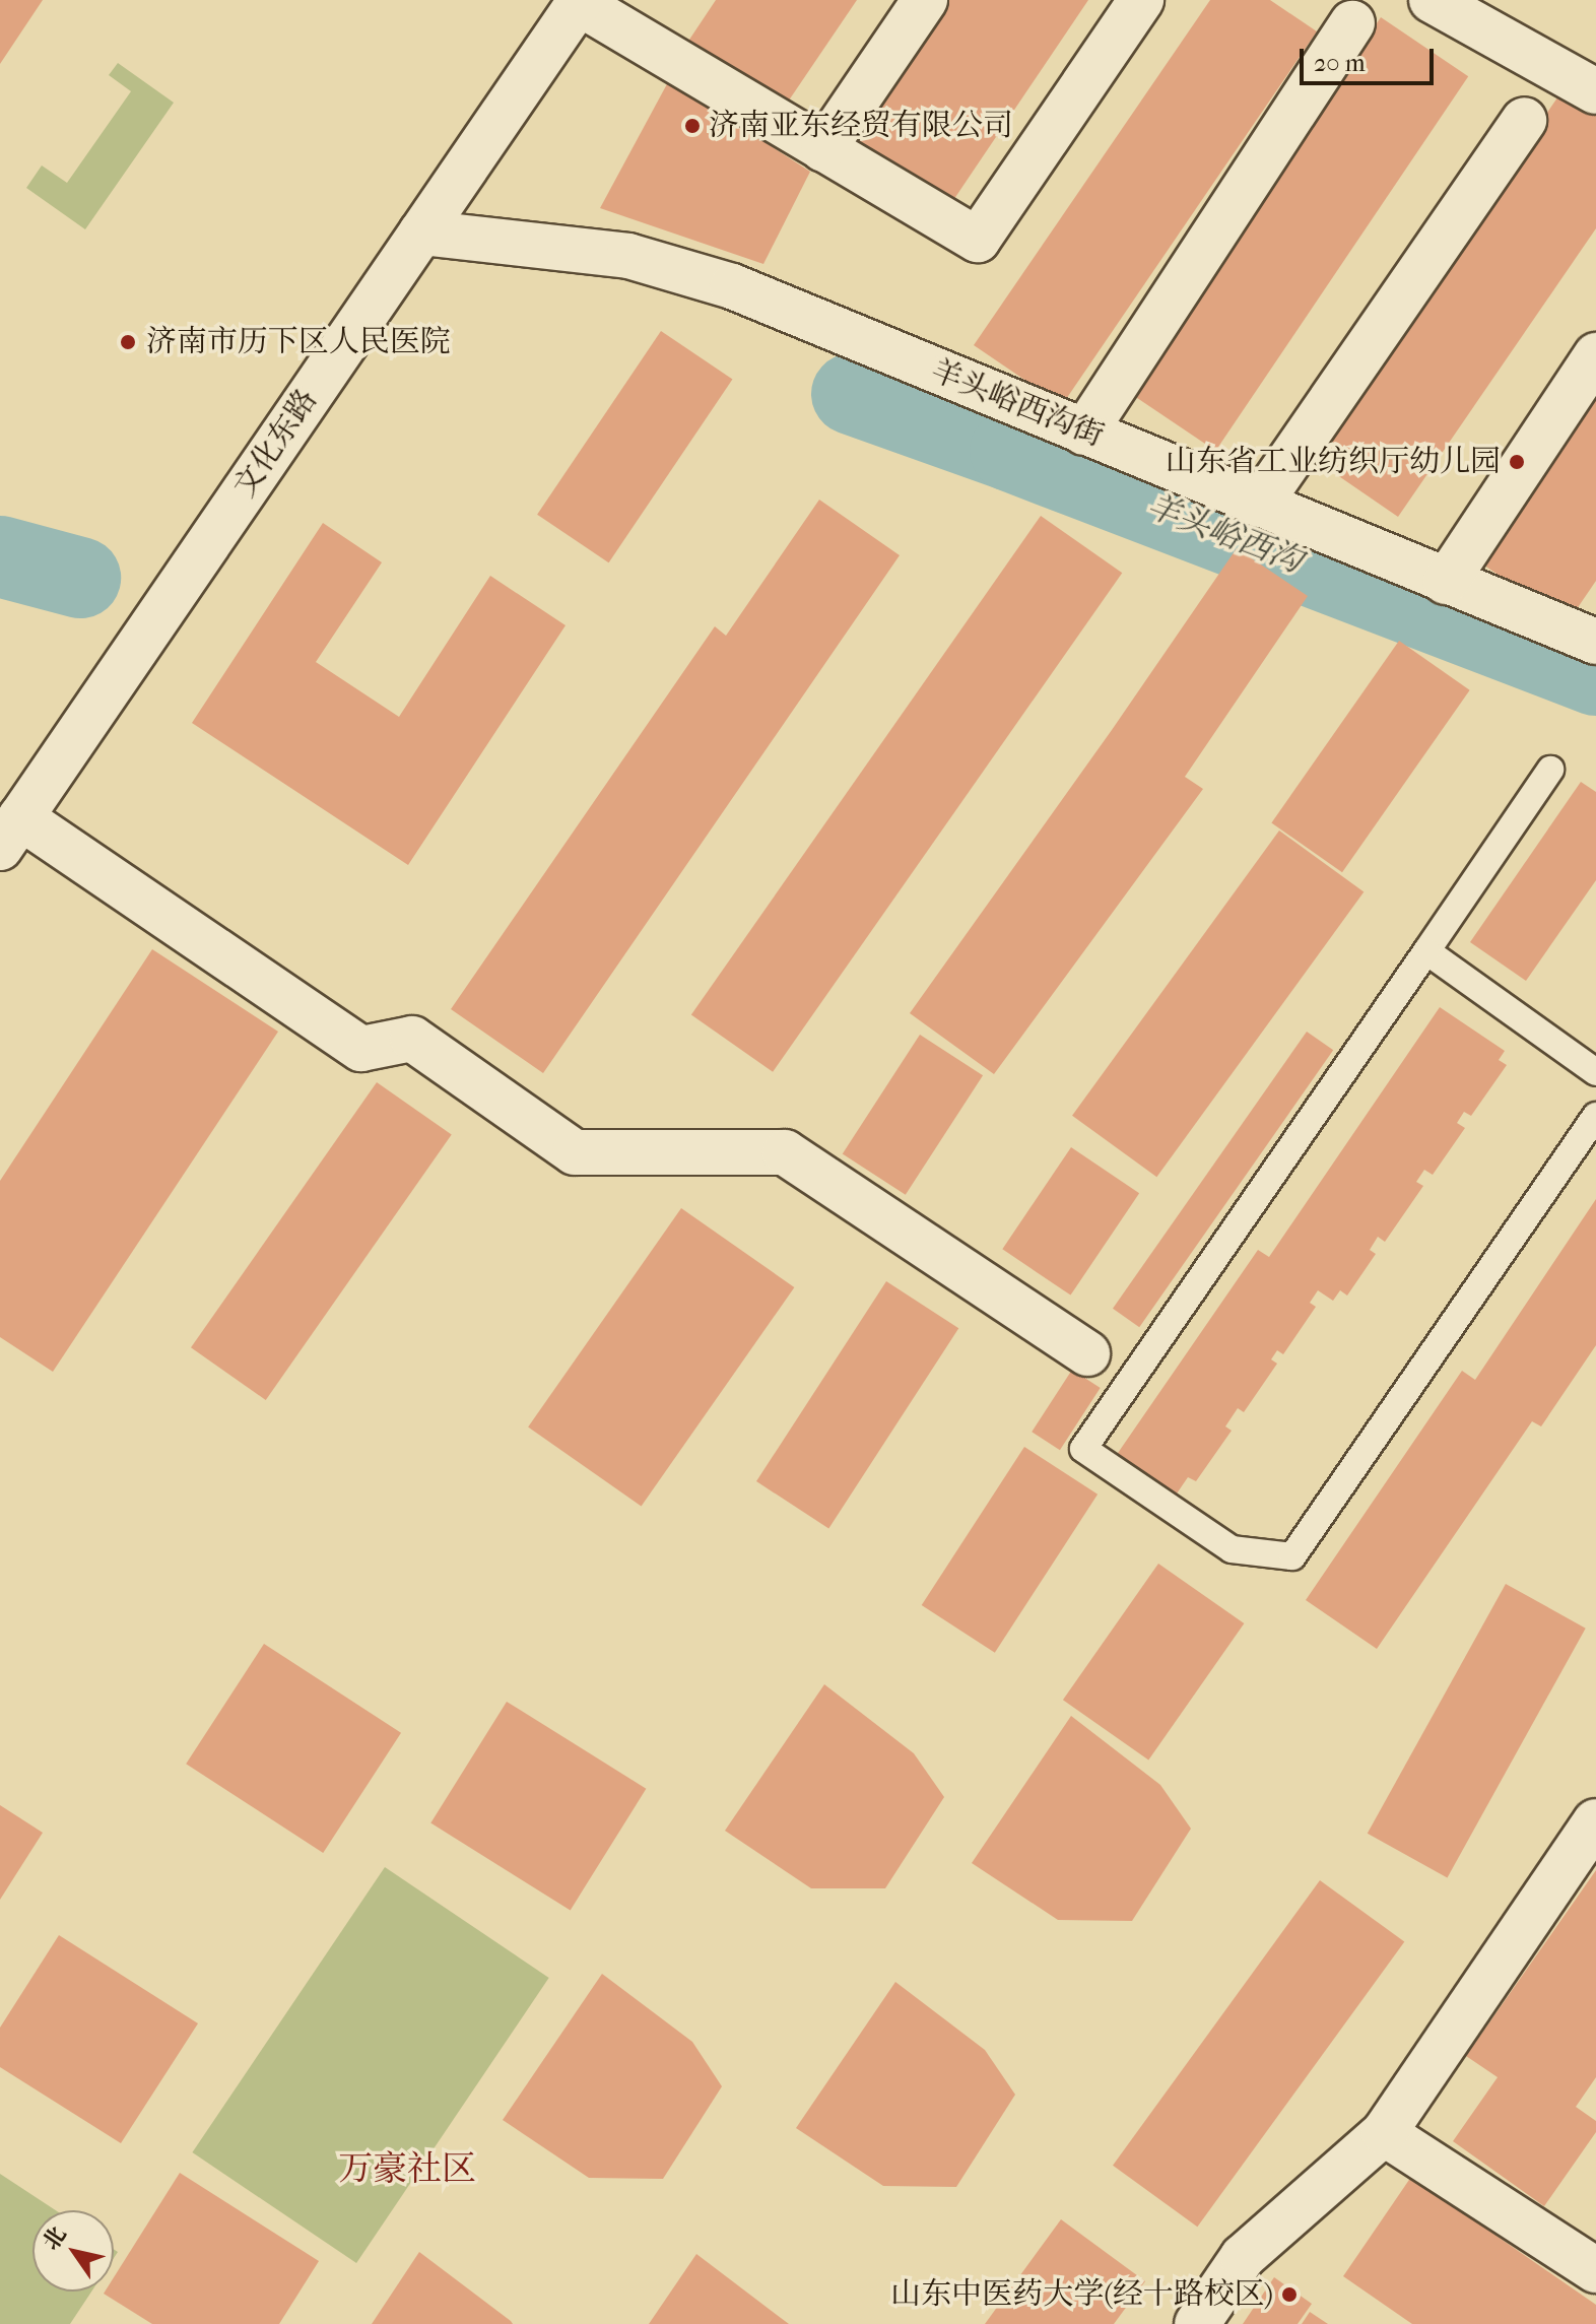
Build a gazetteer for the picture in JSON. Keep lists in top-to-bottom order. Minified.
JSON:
{"streets":{"street":["羊头峪西沟街","文化东路"]},"crossings":[["羊头峪西沟街","文化东路"]],"districts":["万豪社区"],"water":["羊头峪西沟"],"places":["济南亚东经贸有限公司","济南市历下区人民医院","山东省工业纺织厅幼儿园","山东中医药大学(经十路校区)"],"scale_bar":"20 m","north":"top left"}
